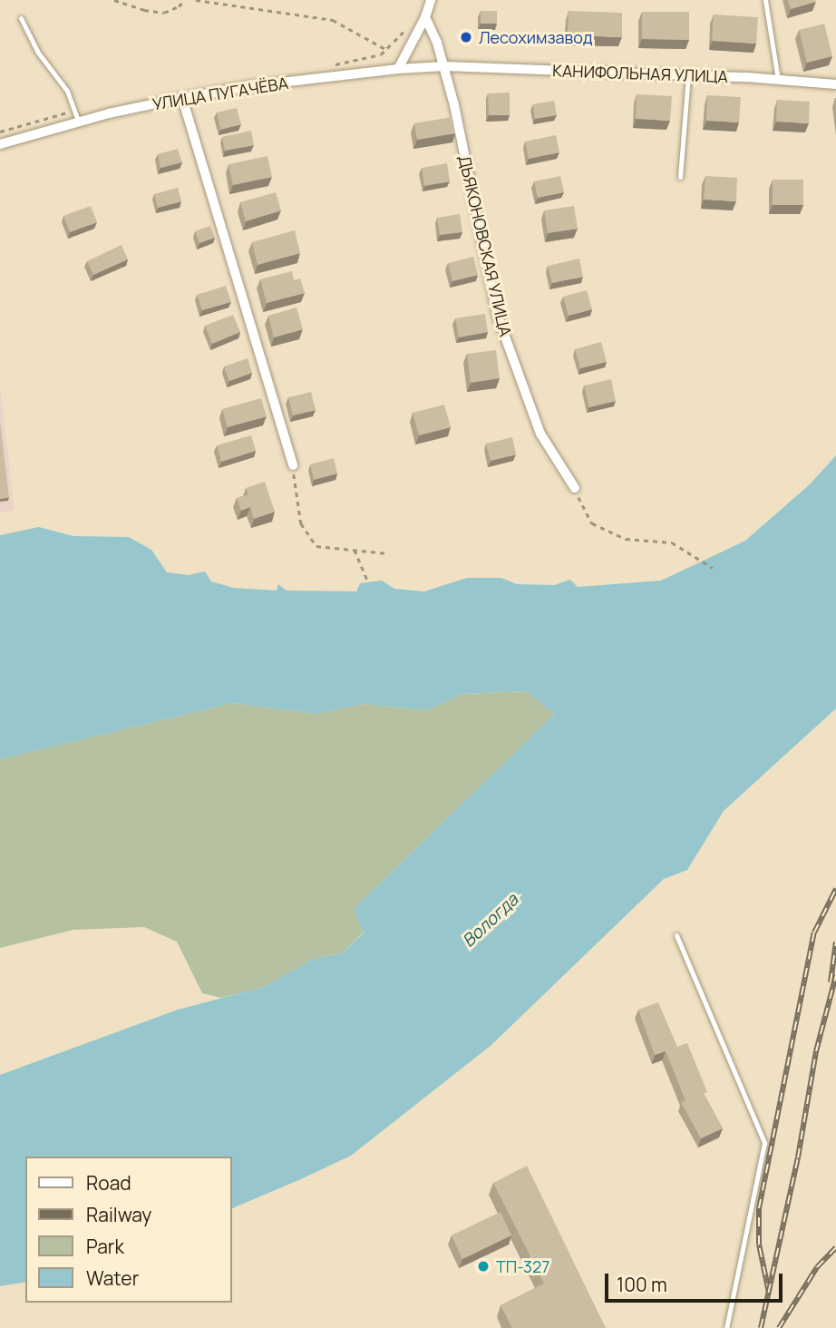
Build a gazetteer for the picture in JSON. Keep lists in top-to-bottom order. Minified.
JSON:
{"streets":{"street":["КАНИФОЛЬНАЯ УЛИЦА","УЛИЦА ПУГАЧЁВА","ДЬЯКОНОВСКАЯ УЛИЦА"]},"crossings":[["КАНИФОЛЬНАЯ УЛИЦА","УЛИЦА ПУГАЧЁВА"],["КАНИФОЛЬНАЯ УЛИЦА","ДЬЯКОНОВСКАЯ УЛИЦА"],["УЛИЦА ПУГАЧЁВА","ДЬЯКОНОВСКАЯ УЛИЦА"]],"water":["Вологда"],"places":["Лесохимзавод","ТП-327"],"legend":["Road","Railway","Park","Water"],"scale_bar":"100 m"}
